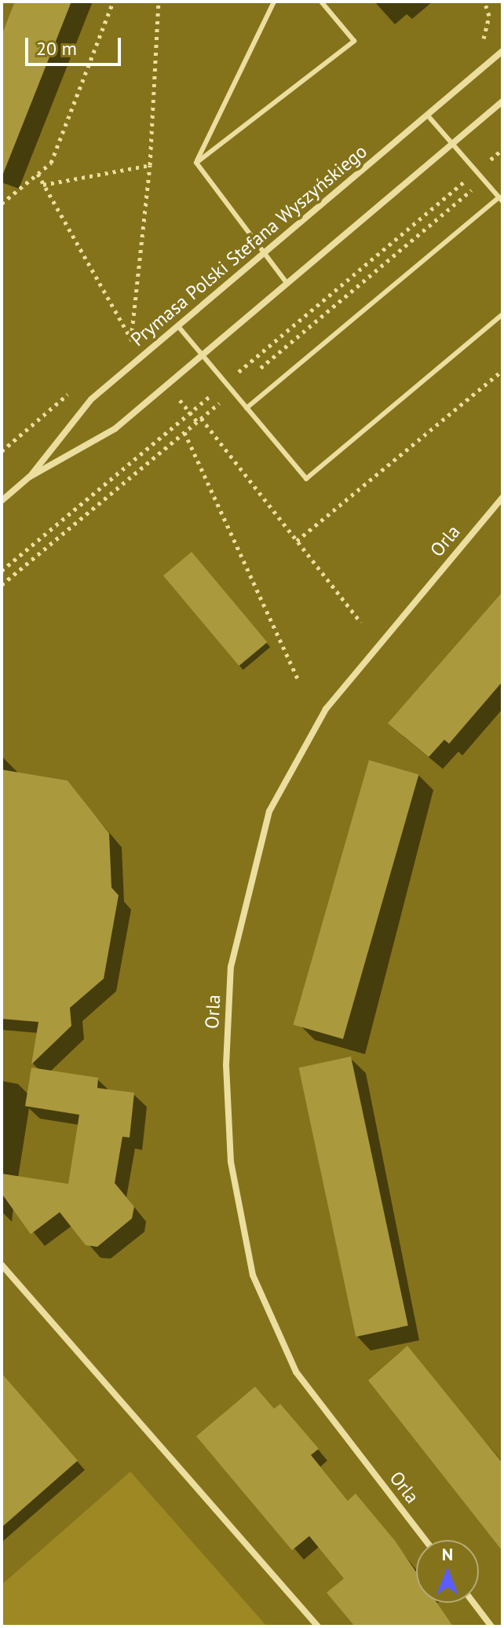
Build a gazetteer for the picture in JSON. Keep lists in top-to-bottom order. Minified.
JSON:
{"streets":{"street":["Prymasa Polski Stefana Wyszyńskiego","Orla"]},"scale_bar":"20 m","north":"top"}
